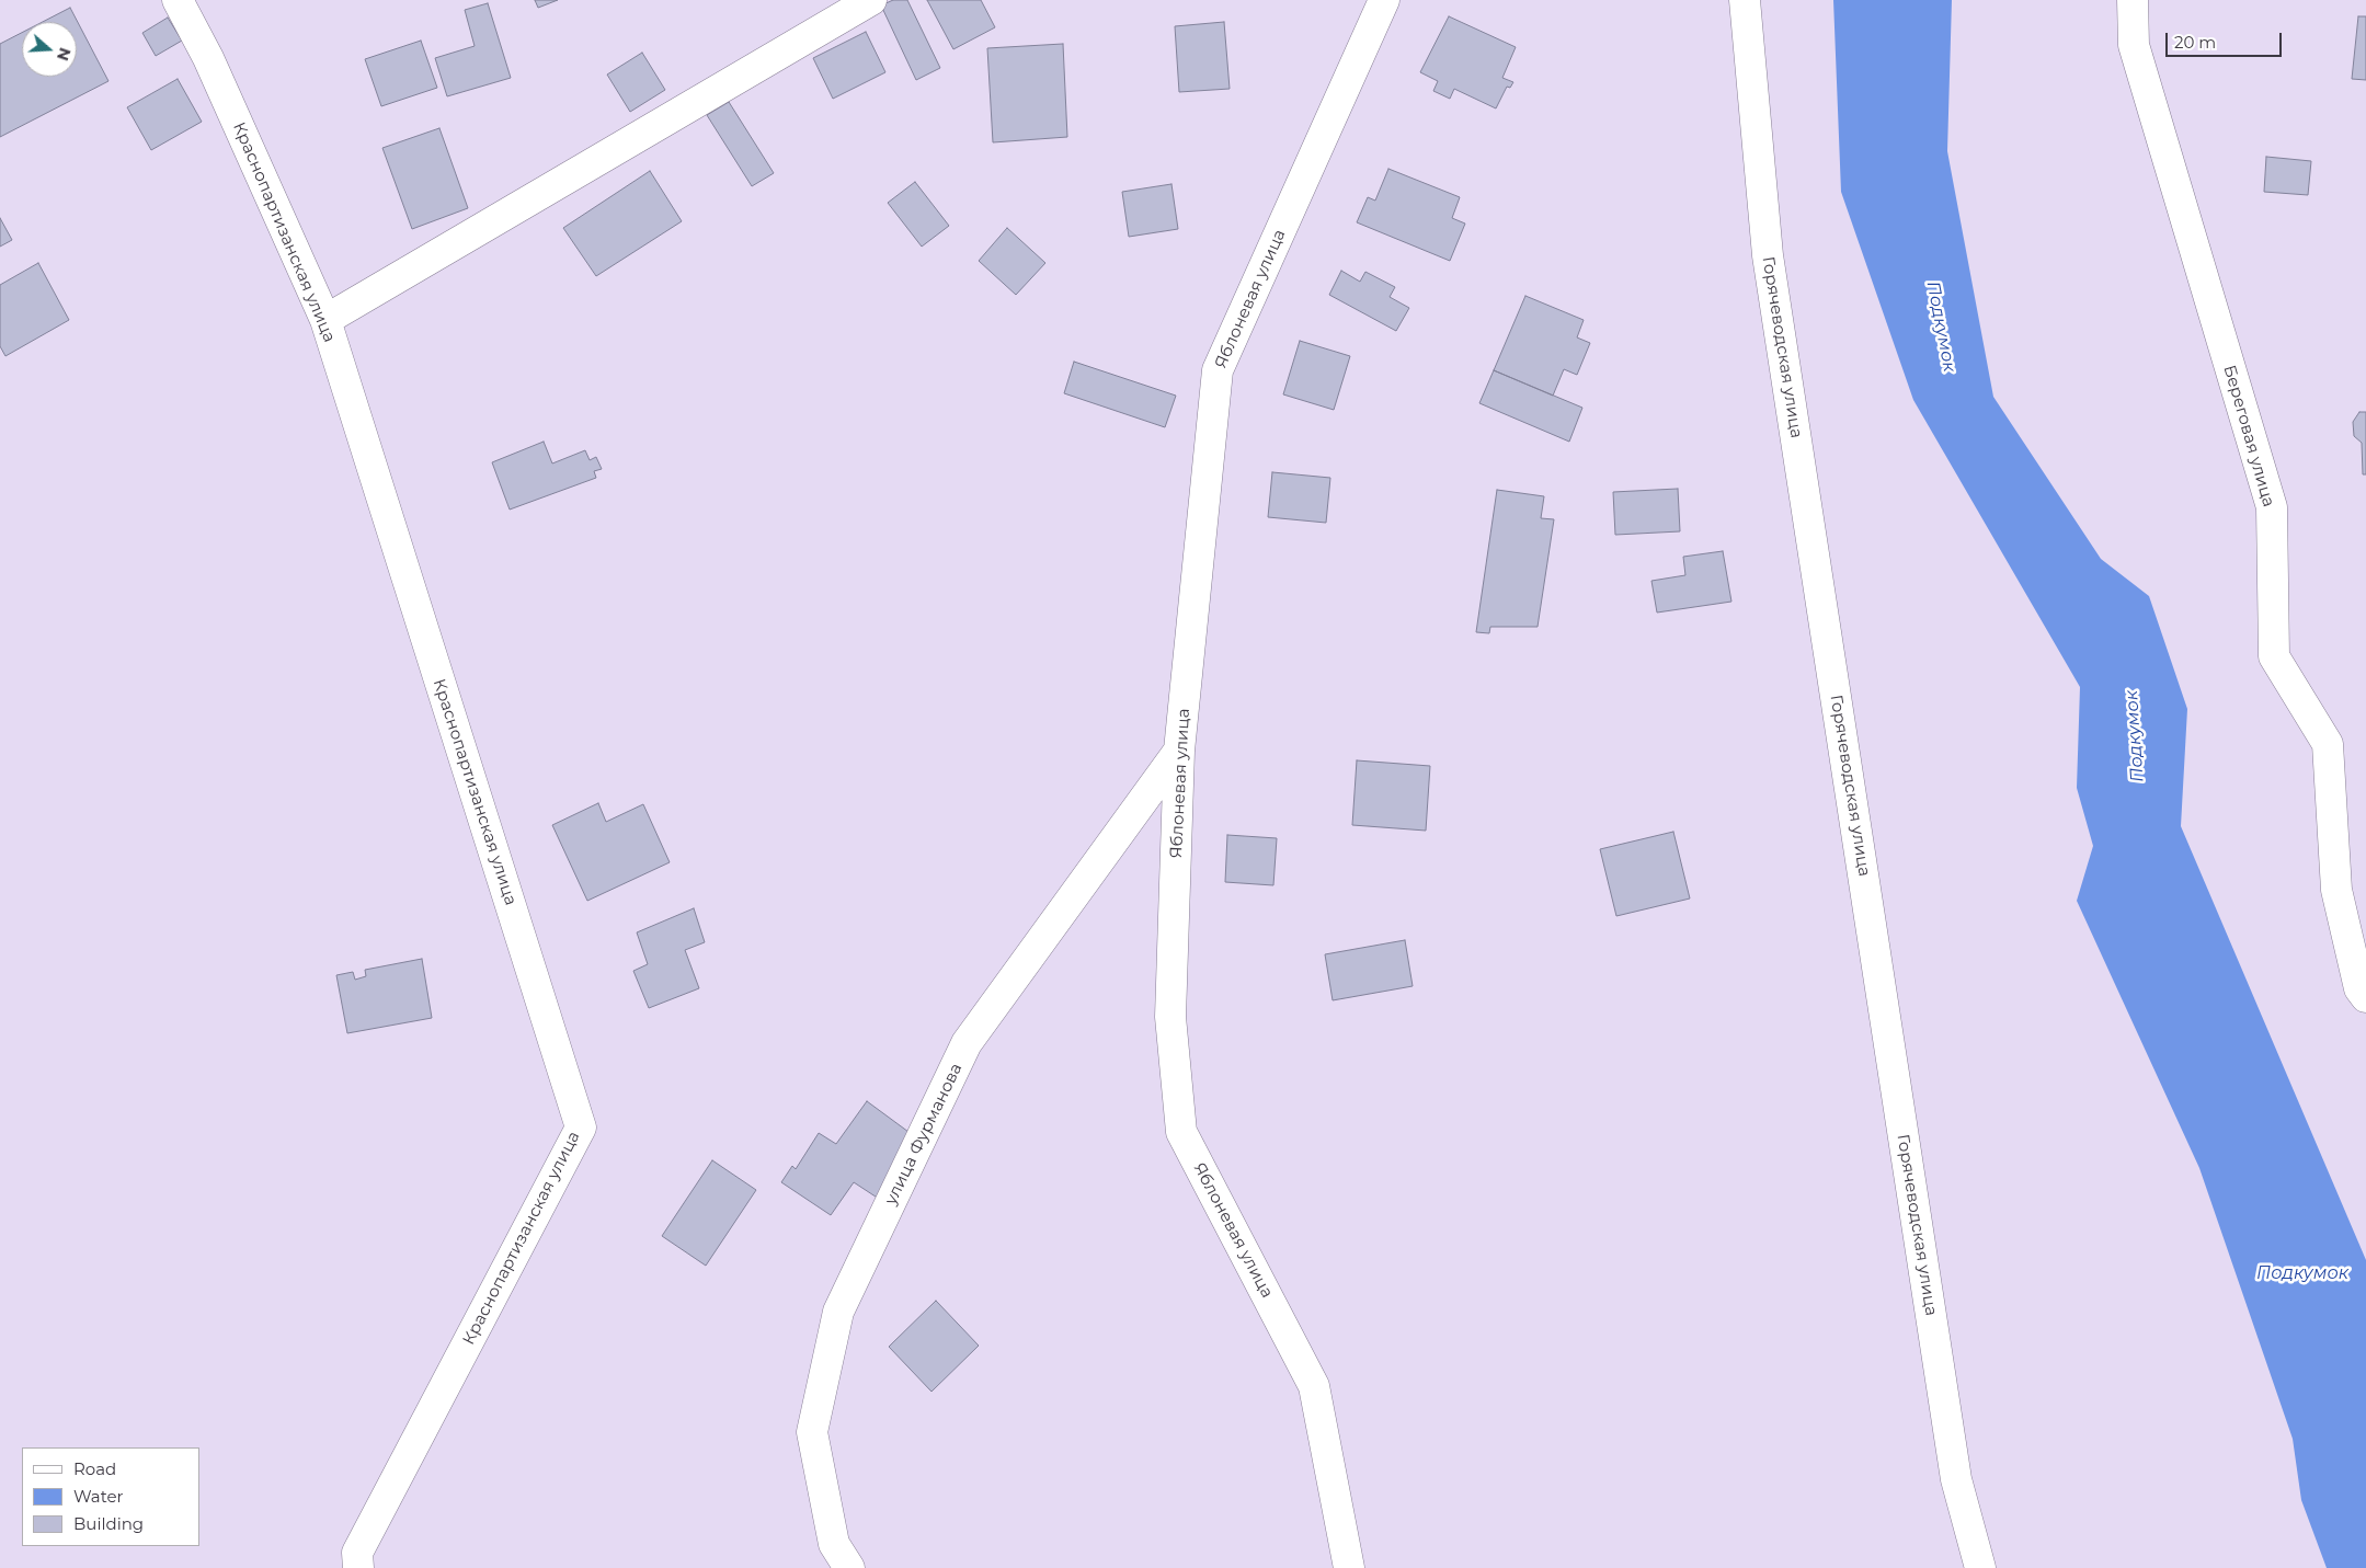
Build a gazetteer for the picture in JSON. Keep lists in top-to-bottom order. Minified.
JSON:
{"streets":{"street":["Краснопартизанская улица","Яблоневая улица","Горячеводская улица","Береговая улица","улица Фурманова"]},"crossings":[["Яблоневая улица","улица Фурманова"]],"water":["Подкумок"],"legend":["Road","Water","Building"],"scale_bar":"20 m","north":"right"}
